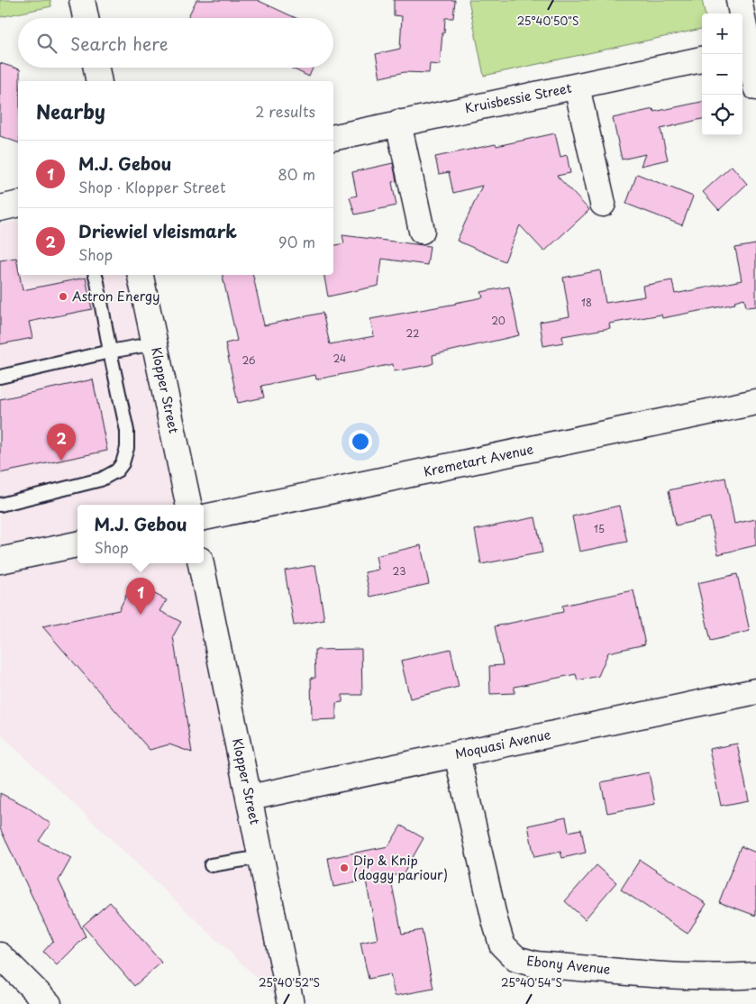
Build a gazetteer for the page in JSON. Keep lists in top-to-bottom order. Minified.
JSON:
{"streets":{"street":["Kruisbessie Street","Klopper Street","Kremetart Avenue","Moquasi Avenue","Ebony Avenue"]},"crossings":[["Klopper Street","Moquasi Avenue"],["Moquasi Avenue","Ebony Avenue"]],"places":["Astron Energy","Dip & Knip (doggy pariour)"],"house_numbers":["18","20","22","24","26","15","23"],"page":{"map_buttons":["+","−"],"search":"Search here","heading":["Nearby","2 results"],"list":[{"mark":"1","name":"M.J. Gebou","note":"Shop · Klopper Street","value":"80 m"},{"mark":"2","name":"Driewiel vleismark","note":"Shop","value":"90 m"}],"pins":["2","1"],"popup":["M.J. Gebou","Shop"]},"coordinates":["25°40'50\"S","25°40'52\"S","25°40'54\"S"]}
